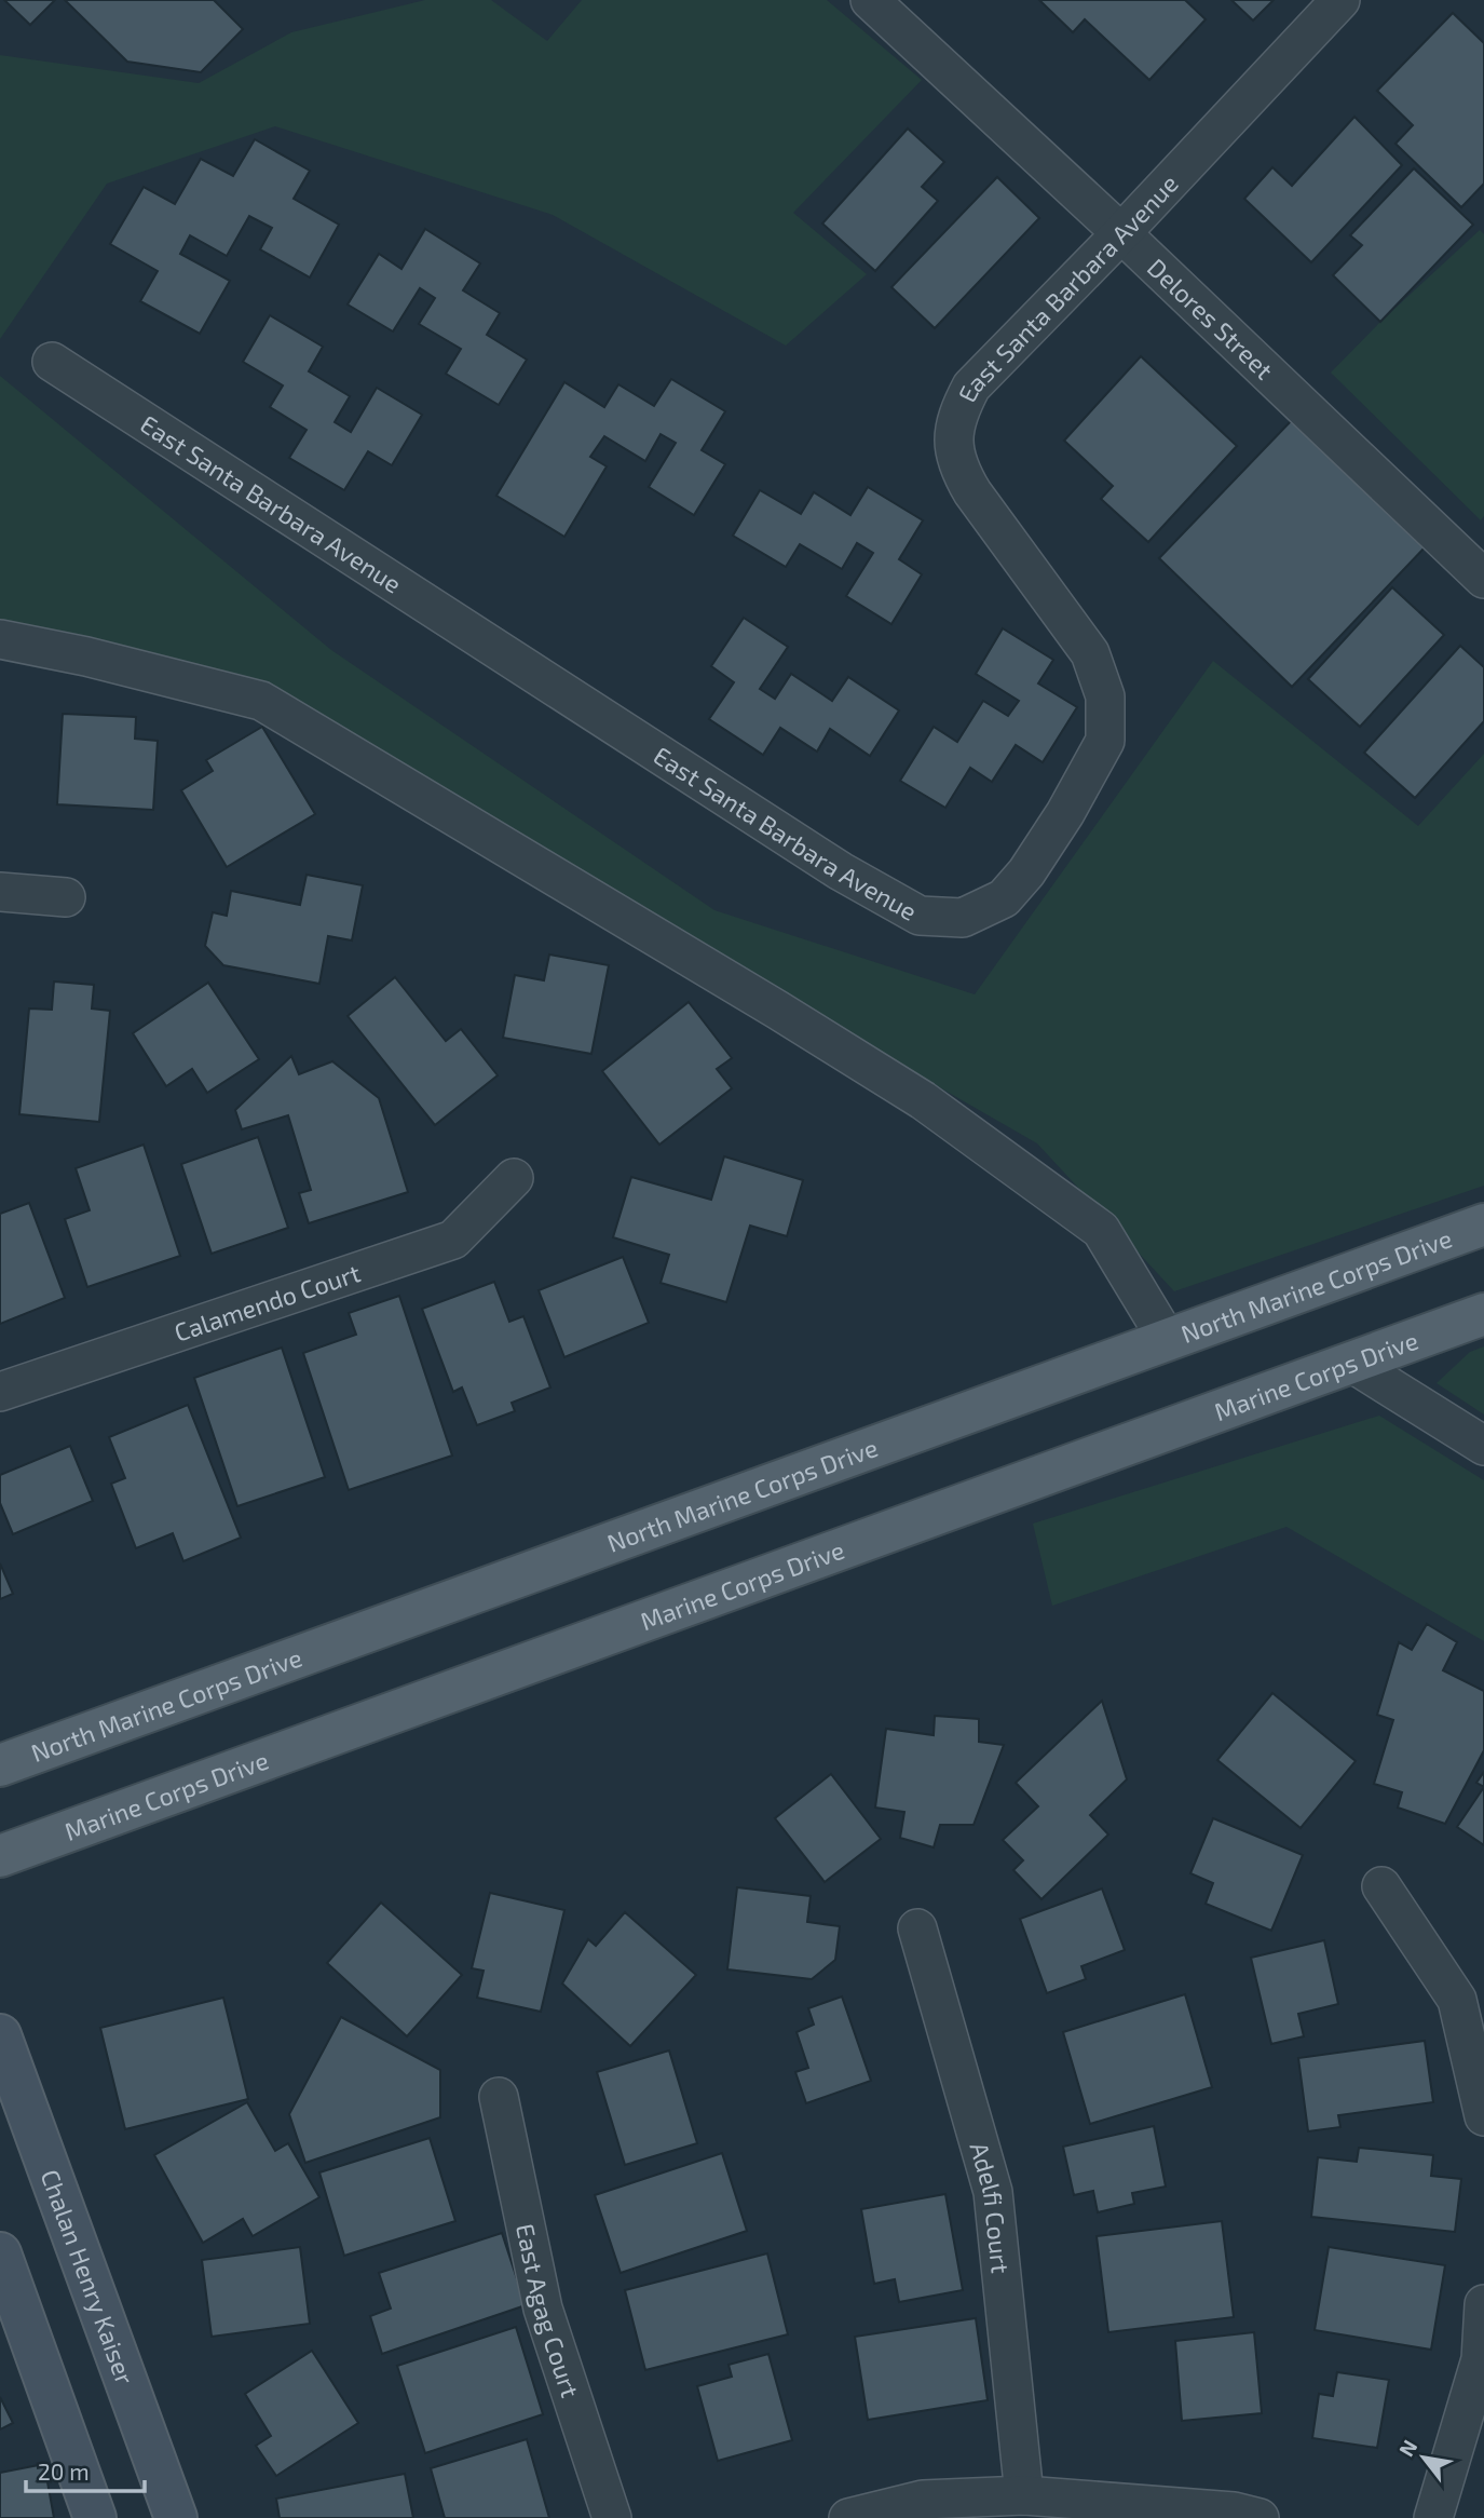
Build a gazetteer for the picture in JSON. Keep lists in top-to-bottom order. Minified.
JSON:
{"streets":{"main road":["North Marine Corps Drive","Marine Corps Drive"],"street":["East Santa Barbara Avenue","Delores Street","Calamendo Court","Adelfi Court","Chalan Henry Kaiser","East Agag Court"]},"crossings":[["East Santa Barbara Avenue","Delores Street"]],"scale_bar":"20 m","north":"top left"}
